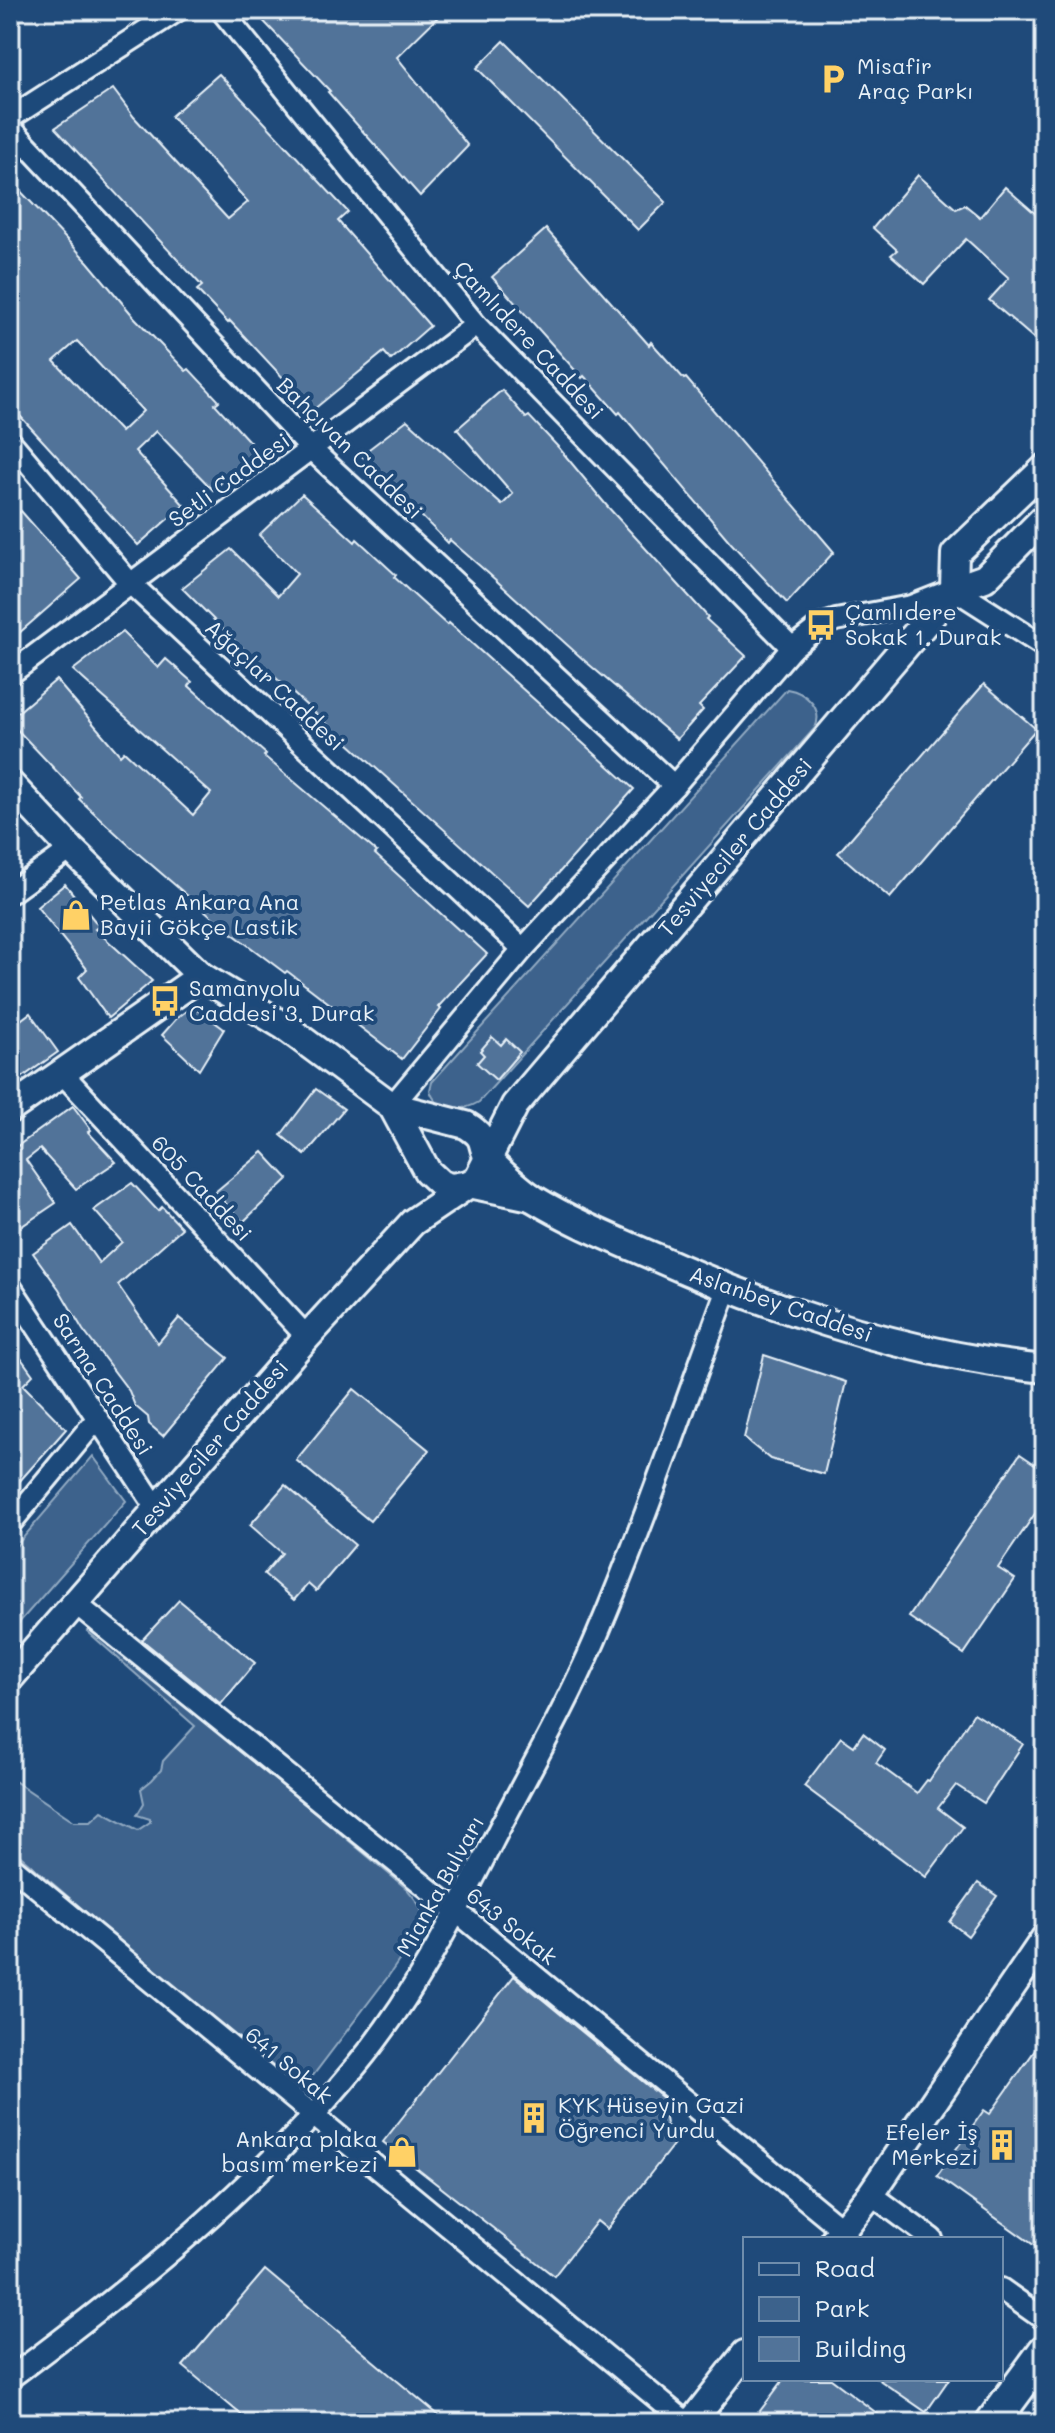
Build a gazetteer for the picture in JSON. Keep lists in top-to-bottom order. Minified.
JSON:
{"streets":{"street":["Çamlıdere Caddesi","Bahçıvan Caddesi","Setli Caddesi","Ağaçlar Caddesi","Tesviyeciler Caddesi","605 Caddesi","Aslanbey Caddesi","Sarma Caddesi","Mianka Bulvarı","643 Sokak","641 Sokak"]},"crossings":[["Çamlıdere Caddesi","Setli Caddesi"],["Bahçıvan Caddesi","Setli Caddesi"],["Setli Caddesi","Ağaçlar Caddesi"],["Tesviyeciler Caddesi","605 Caddesi"],["Tesviyeciler Caddesi","Sarma Caddesi"],["Tesviyeciler Caddesi","643 Sokak"],["Aslanbey Caddesi","Mianka Bulvarı"],["Mianka Bulvarı","643 Sokak"],["Mianka Bulvarı","641 Sokak"]],"places":{"parking":["Misafir Araç Parkı"],"bus stop":["Çamlıdere Sokak 1. Durak","Samanyolu Caddesi 3. Durak"],"shop":["Petlas Ankara Ana Bayii Gökçe Lastik","Ankara plaka basım merkezi"],"building":["KYK Hüseyin Gazi Öğrenci Yurdu","Efeler İş Merkezi"]},"legend":["Road","Park","Building"]}
